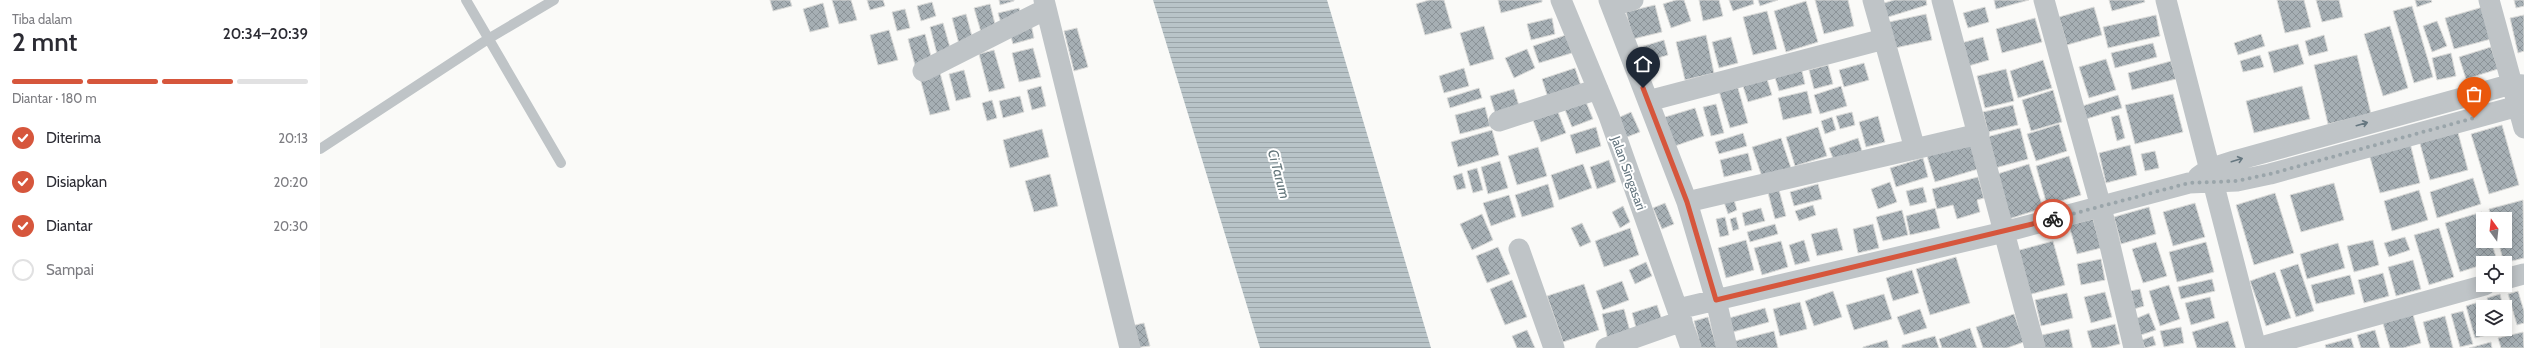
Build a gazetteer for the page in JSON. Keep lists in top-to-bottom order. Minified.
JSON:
{"streets":{"street":["Jalan Singasari"]},"water":["Ci Tarum"],"north":"top","page":{"heading":["2 mnt","Tiba dalam","20:34–20:39"],"bar":"Diantar · 180 m","list":[["Diterima","20:13"],["Disiapkan","20:20"],["Diantar","20:30"],"Sampai"]}}
